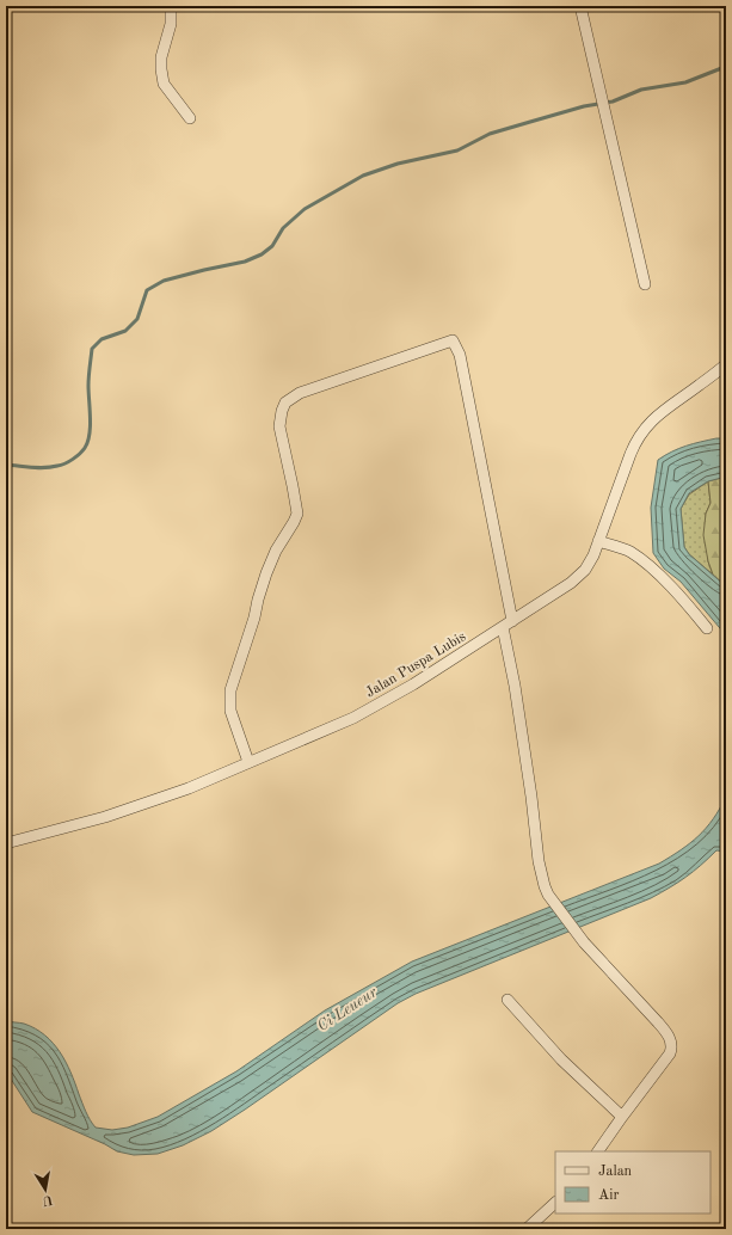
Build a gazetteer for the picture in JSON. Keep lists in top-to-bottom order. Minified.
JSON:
{"streets":{"street":["Jalan Puspa Lubis"]},"water":["Ci Leueur"],"legend":["Jalan","Air"],"north":"bottom"}
